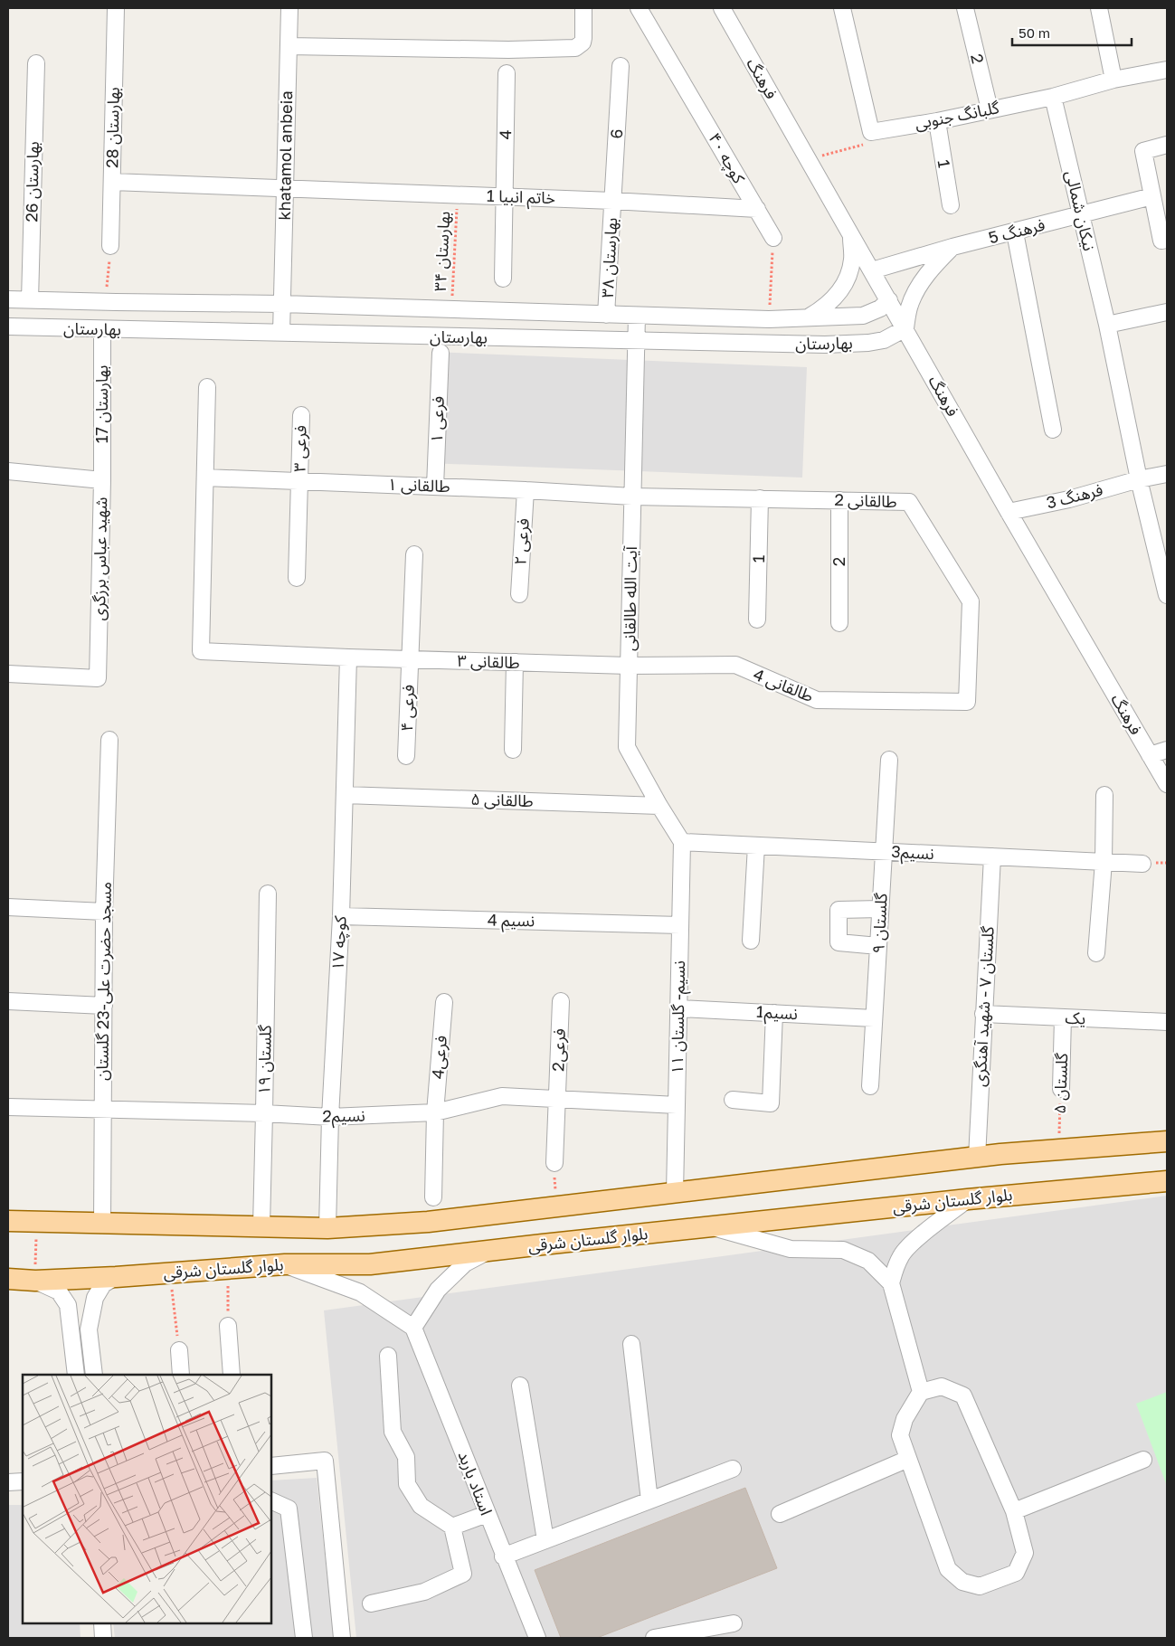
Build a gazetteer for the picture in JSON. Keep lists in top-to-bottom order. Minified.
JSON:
{"streets":{"main road":["بلوار گلستان شرقی"],"street":["2","فرهنگ","گلبانگ جنوبی","بهارستان 28","6","4","khatamol anbeia","کوچه ۴۰","1","بهارستان 26","خاتم انبیا 1","نیکان شمالی","فرهنگ 5","بهارستان ۳۸","بهارستان","بهارستان 17","فرعی ۱","فرعی ۳","طالقانی ۱","فرهنگ 3","طالقانی 2","فرعی ۲","شهید عباس برزگری","آیت الله طالقانی","طالقانی ۳","طالقانی 4","فرعی ۴","طالقانی ۵","نسیم3","نسیم 4","گلستان ۹","کوچه ۱۷","مسجد حضرت علی-23 گلستان","گلستان ۷ - شهید آهنگری","نسیم1","نسیم- گلستان ۱۱","یک","فرعی2","فرعی4","گلستان ۱۹","گلستان ۵","نسیم2","استاد باربد"],"path":["بهارستان ۳۴"]},"crossings":[["2","گلبانگ جنوبی"],["2","طالقانی 2"],["فرهنگ","فرهنگ 5"],["فرهنگ","بهارستان"],["فرهنگ","فرهنگ 3"],["گلبانگ جنوبی","1"],["گلبانگ جنوبی","نیکان شمالی"],["بهارستان 28","خاتم انبیا 1"],["6","خاتم انبیا 1"],["6","بهارستان ۳۸"],["4","خاتم انبیا 1"],["khatamol anbeia","خاتم انبیا 1"],["khatamol anbeia","بهارستان"],["کوچه ۴۰","خاتم انبیا 1"],["1","طالقانی 2"],["بهارستان 26","بهارستان"],["خاتم انبیا 1","بهارستان ۳۴"],["خاتم انبیا 1","بهارستان ۳۸"],["نیکان شمالی","فرهنگ 5"],["نیکان شمالی","فرهنگ 3"],["بهارستان ۳۴","بهارستان"],["بهارستان ۳۸","بهارستان"],["بهارستان","بهارستان 17"],["بهارستان","آیت الله طالقانی"],["بهارستان 17","شهید عباس برزگری"],["فرعی ۱","طالقانی ۱"],["فرعی ۳","طالقانی ۱"],["طالقانی ۱","طالقانی 2"],["طالقانی ۱","فرعی ۲"],["طالقانی ۱","آیت الله طالقانی"],["طالقانی ۱","طالقانی ۳"],["طالقانی 2","آیت الله طالقانی"],["طالقانی 2","طالقانی 4"],["آیت الله طالقانی","طالقانی ۳"],["آیت الله طالقانی","طالقانی 4"],["آیت الله طالقانی","طالقانی ۵"],["آیت الله طالقانی","نسیم3"],["آیت الله طالقانی","نسیم- گلستان ۱۱"],["طالقانی ۳","طالقانی 4"],["طالقانی ۳","فرعی ۴"],["طالقانی ۳","کوچه ۱۷"],["طالقانی ۵","کوچه ۱۷"],["نسیم3","گلستان ۹"],["نسیم3","گلستان ۷ - شهید آهنگری"],["نسیم3","نسیم- گلستان ۱۱"],["نسیم 4","کوچه ۱۷"],["نسیم 4","نسیم- گلستان ۱۱"],["گلستان ۹","نسیم1"],["کوچه ۱۷","نسیم2"],["مسجد حضرت علی-23 گلستان","نسیم2"],["گلستان ۷ - شهید آهنگری","یک"],["نسیم1","نسیم- گلستان ۱۱"],["نسیم- گلستان ۱۱","نسیم2"],["یک","گلستان ۵"],["فرعی2","نسیم2"],["فرعی4","نسیم2"],["گلستان ۱۹","نسیم2"]],"scale_bar":"50 m"}
